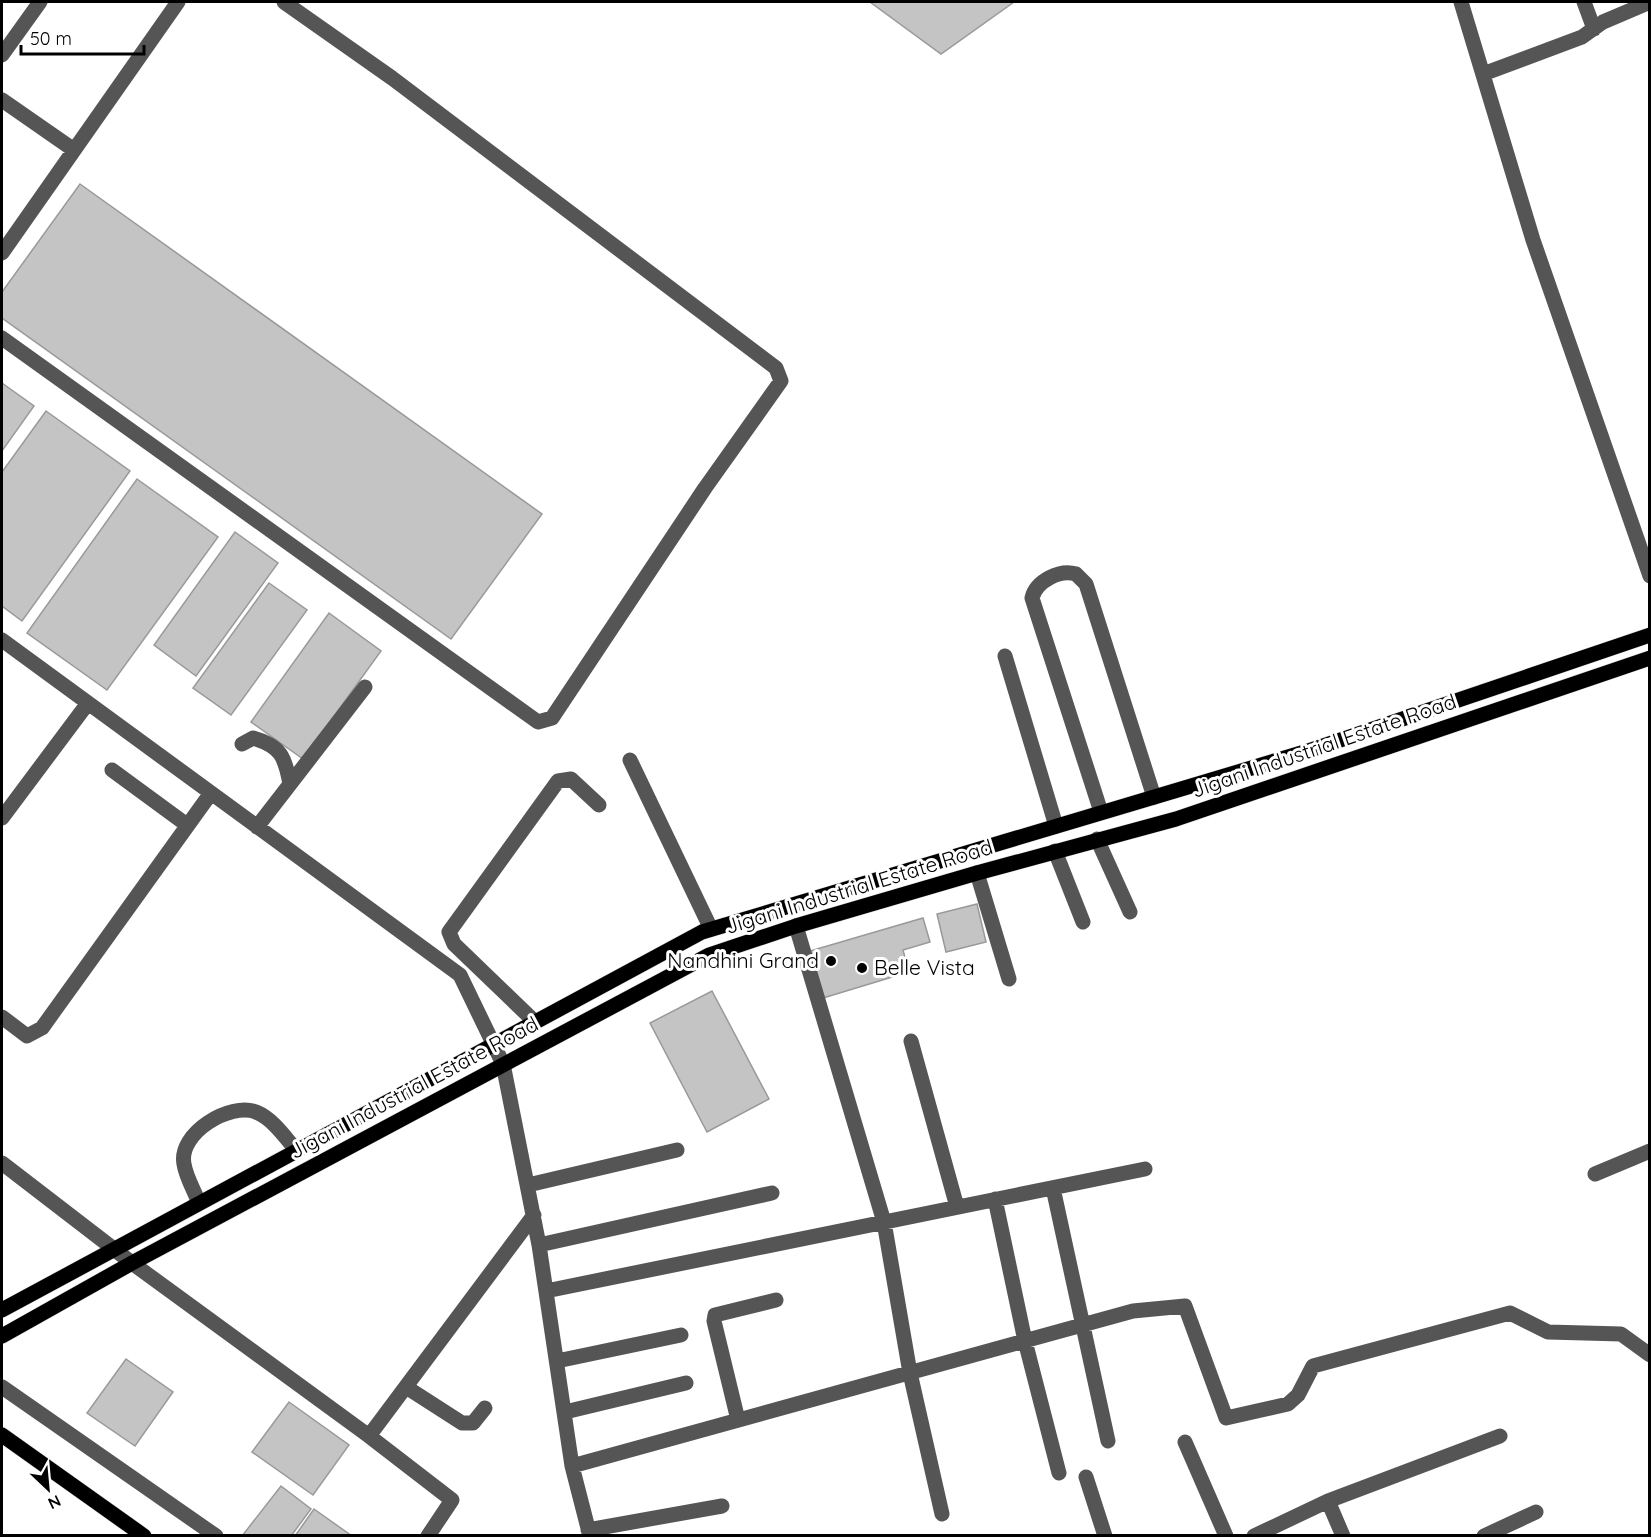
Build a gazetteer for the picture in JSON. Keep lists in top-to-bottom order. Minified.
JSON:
{"streets":{"main road":["Jigani Industrial Estate Road"]},"places":["Nandhini Grand","Belle Vista"],"scale_bar":"50 m","north":"bottom right"}
